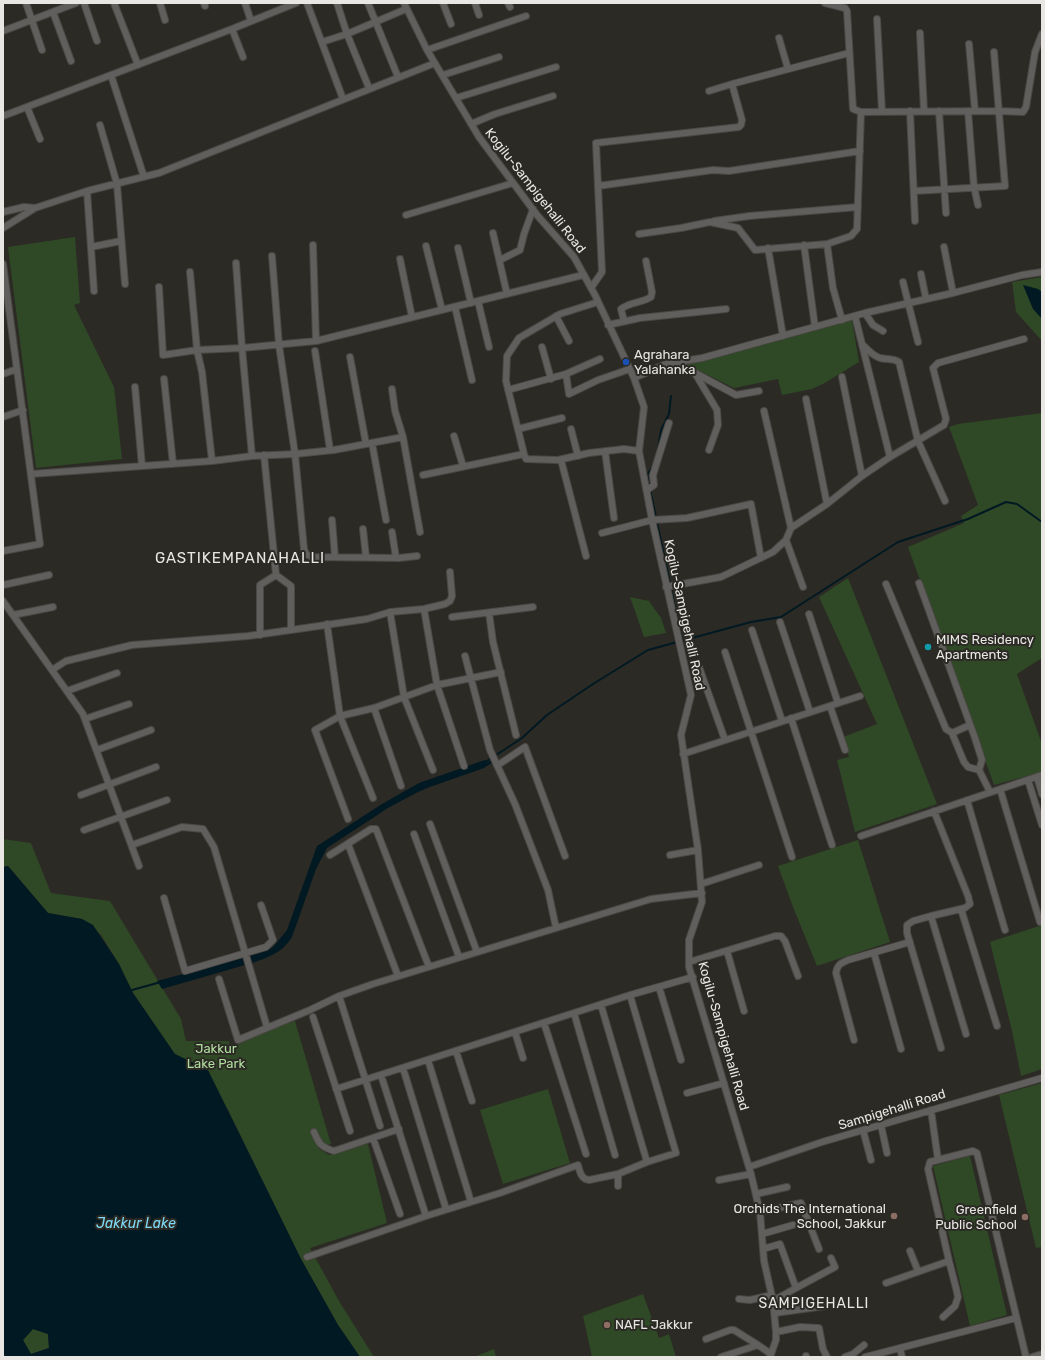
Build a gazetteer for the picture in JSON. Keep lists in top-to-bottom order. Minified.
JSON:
{"streets":{"street":["Kogilu-Sampigehalli Road","Sampigehalli Road"]},"crossings":[["Kogilu-Sampigehalli Road","Sampigehalli Road"]],"districts":["GASTIKEMPANAHALLI","SAMPIGEHALLI"],"water":["Jakkur Lake"],"parks":["Jakkur Lake Park"],"places":["Agrahara Yalahanka","MIMS Residency Apartments","Orchids The International School, Jakkur","Greenfield Public School","NAFL Jakkur"]}
